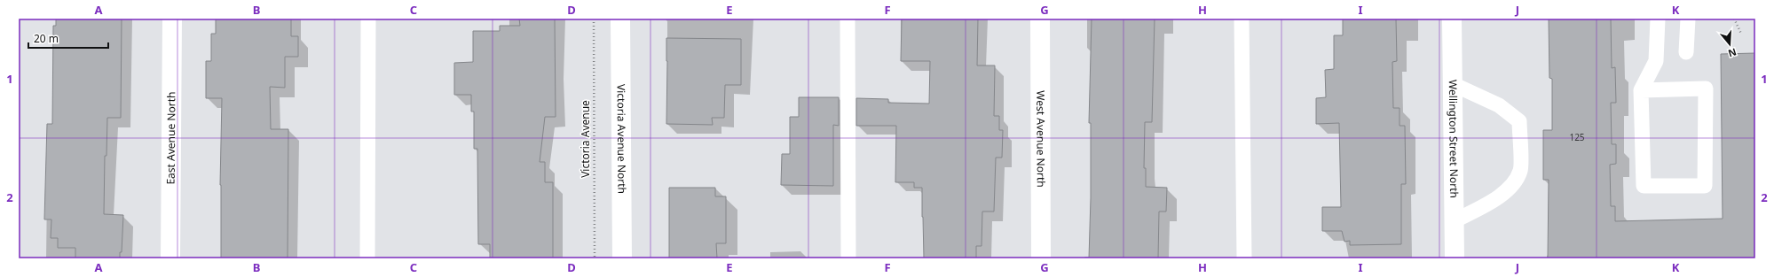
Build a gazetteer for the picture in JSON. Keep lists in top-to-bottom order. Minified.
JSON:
{"streets":{"main road":["East Avenue North","Victoria Avenue North","West Avenue North","Wellington Street North"],"path":["Victoria Avenue"]},"house_numbers":["125"],"scale_bar":"20 m","north":"bottom","grid":{"columns":["A","B","C","D","E","F","G","H","I","J","K"],"rows":["1","2"]}}
